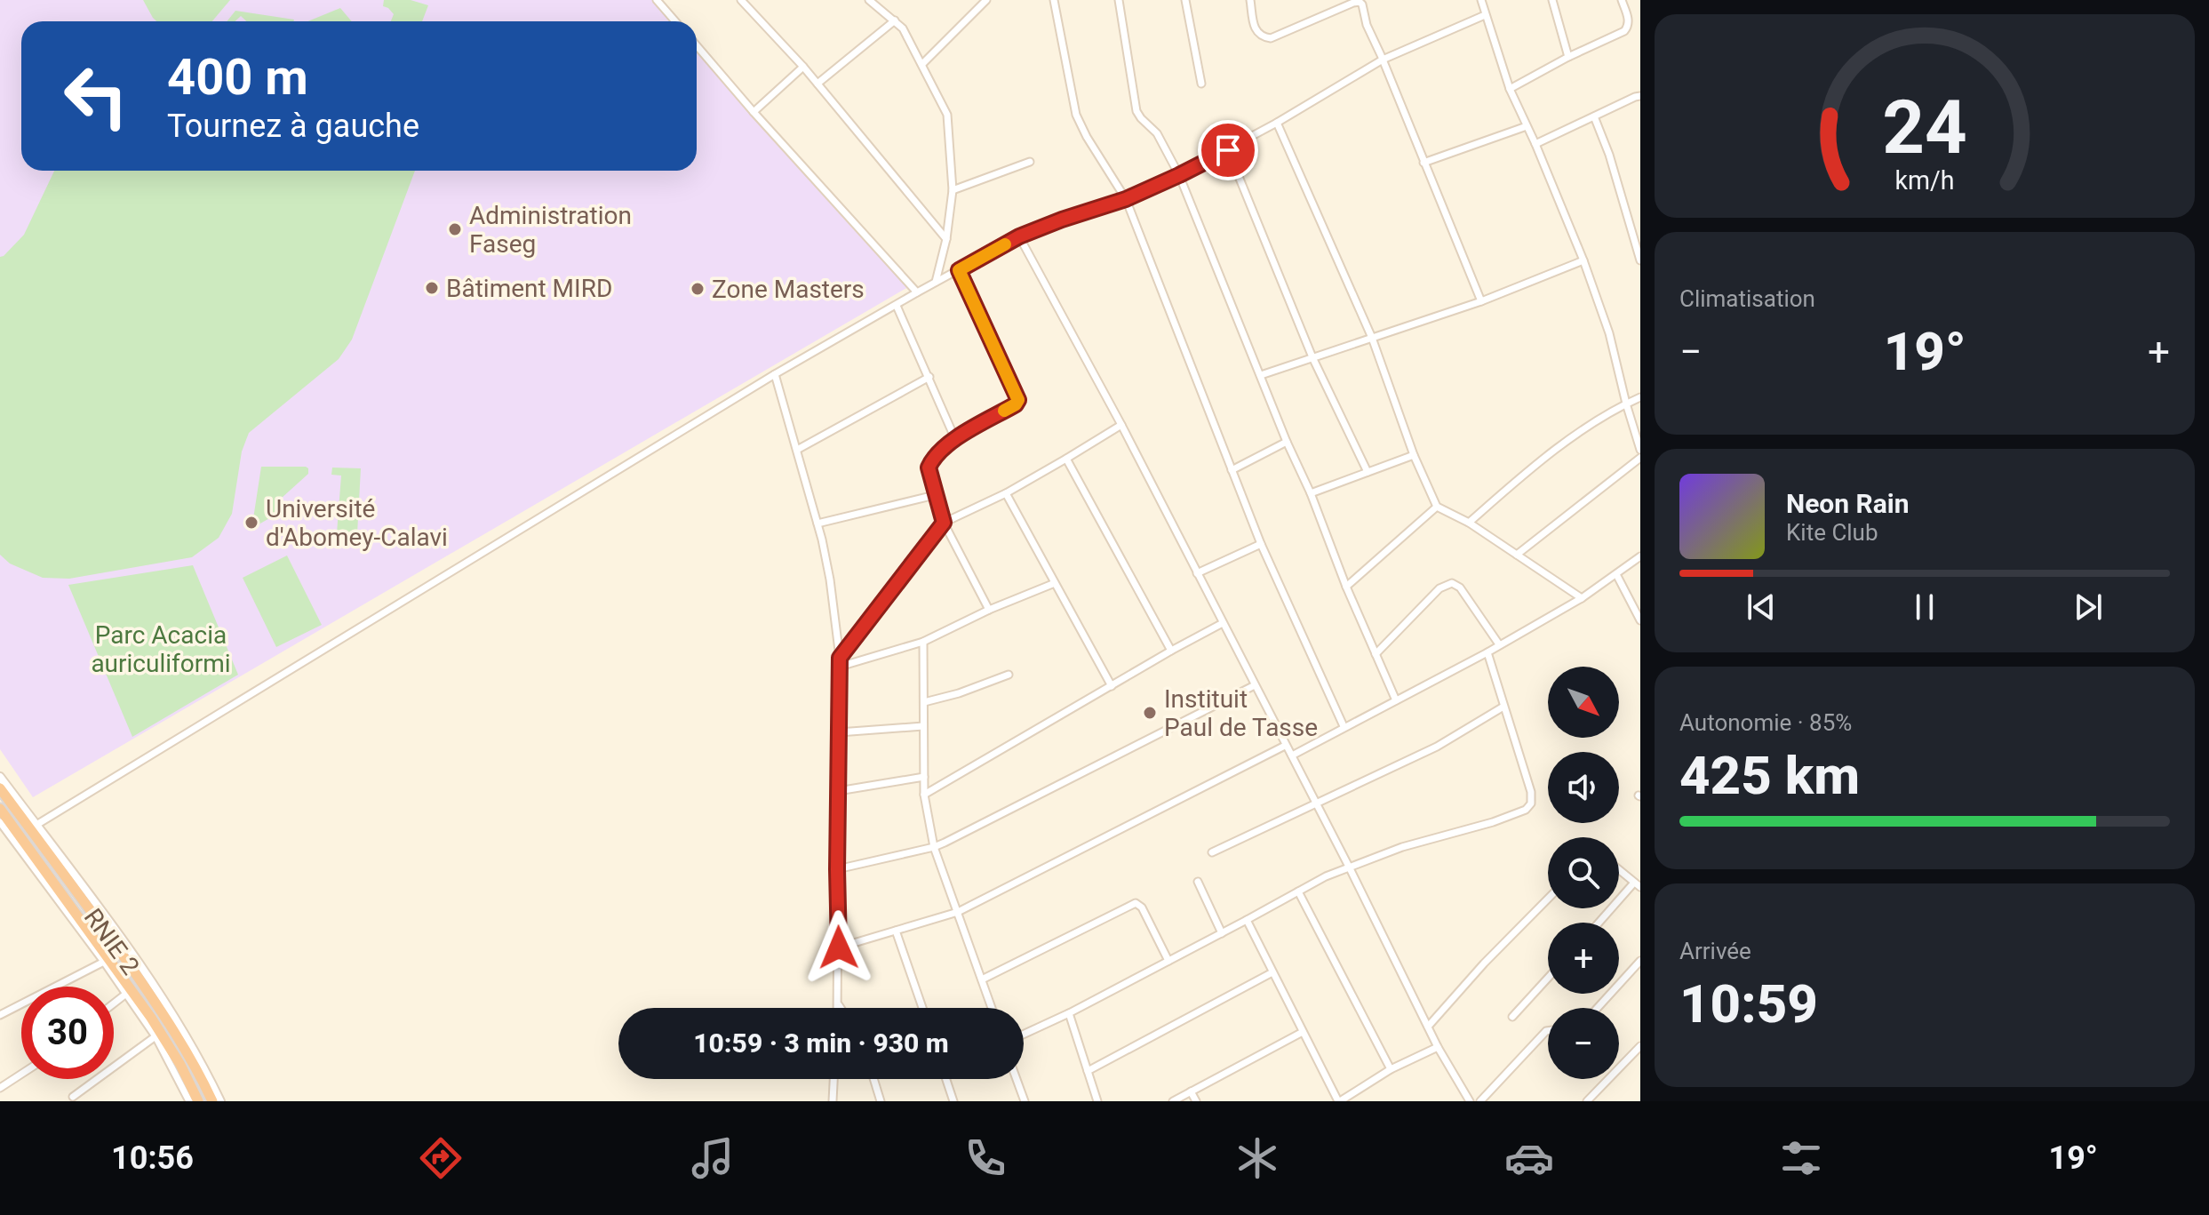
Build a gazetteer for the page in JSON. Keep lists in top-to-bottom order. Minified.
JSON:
{"streets":{"highway":["RNIE 2"]},"parks":["Parc Acacia auriculiformi"],"places":["Administration Faseg","Bâtiment MIRD","Zone Masters","Université d'Abomey-Calavi","Instituit Paul de Tasse"],"north":"bottom right","page":{"turn":["400 m","Tournez à gauche"],"tile":["Climatisation",["Autonomie · 85%","425 km"],["Arrivée","10:59"]],"heat":["−","19°","+"],"song":["Neon Rain","Kite Club"],"map_buttons":["+","−"],"limit":"30","trip":"10:59 · 3 min · 930 m","tabs":["10:56","19°"],"gauge":["24","km/h"]}}
